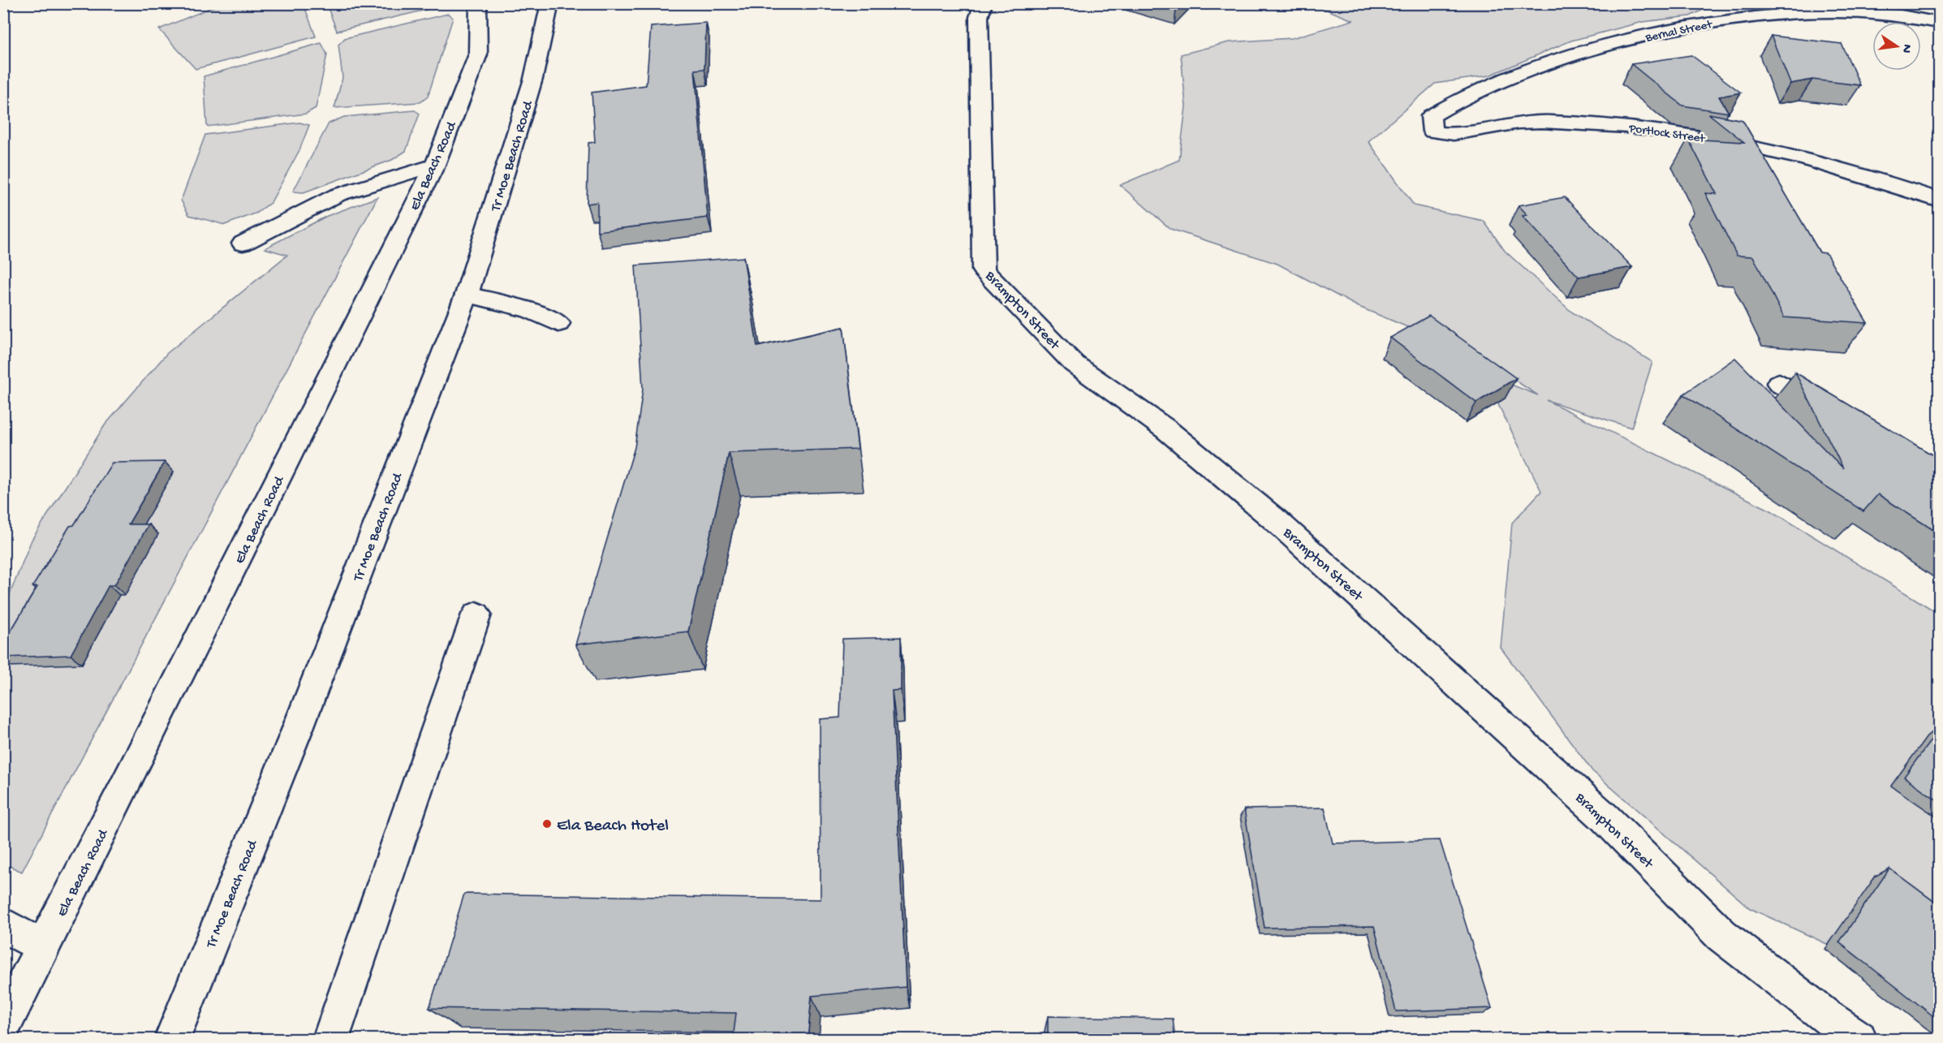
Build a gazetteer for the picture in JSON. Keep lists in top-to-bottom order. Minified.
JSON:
{"streets":{"main road":["Bernal Street","Portlock Street","Tr Moe Beach Road","Ela Beach Road","Brampton Street"]},"crossings":[["Bernal Street","Portlock Street"]],"places":["Ela Beach Hotel"],"north":"right"}
